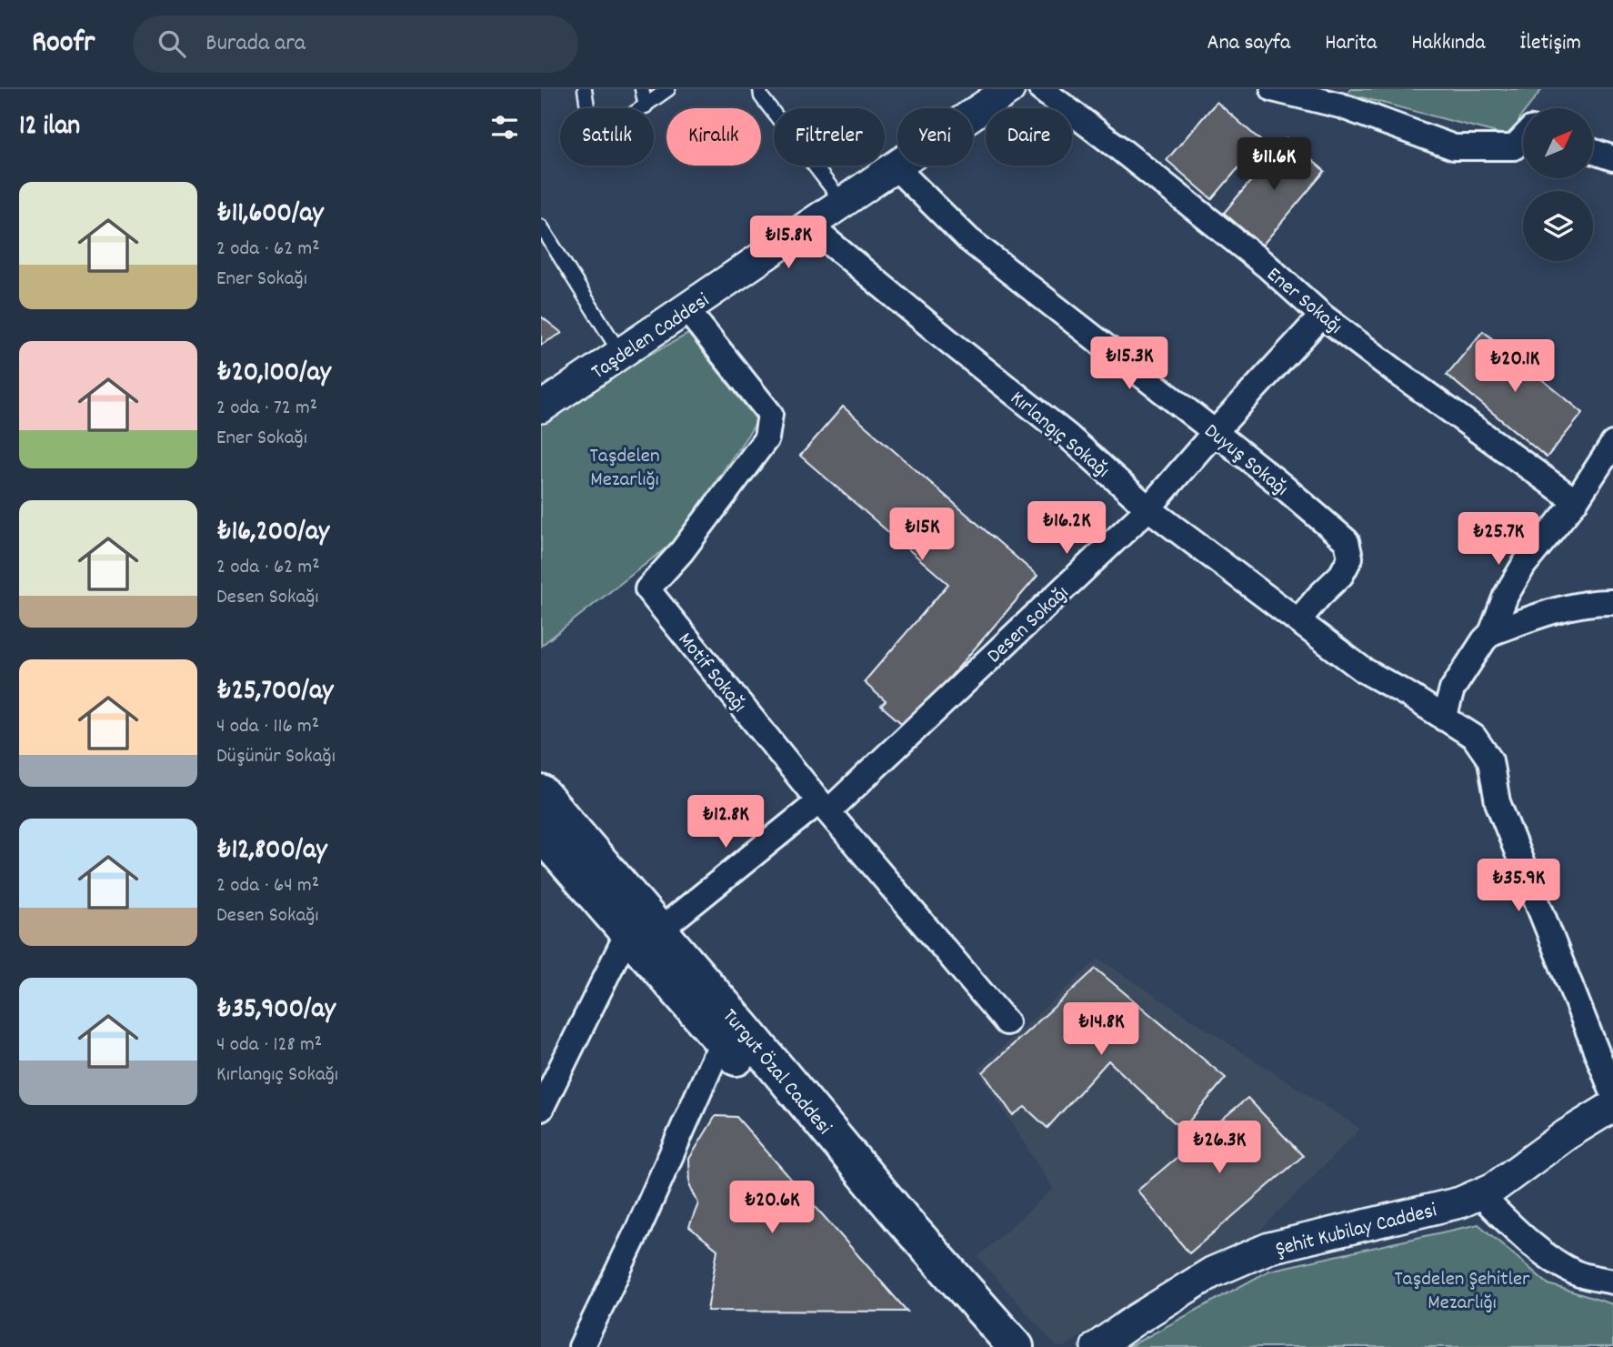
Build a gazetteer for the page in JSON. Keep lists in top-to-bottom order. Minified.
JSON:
{"streets":{"main road":["Turgut Özal Caddesi"],"street":["Ener Sokağı","Taşdelen Caddesi","Kırlangıç Sokağı","Duyuş Sokağı","Desen Sokağı","Motif Sokağı","Şehit Kubilay Caddesi"]},"crossings":[["Ener Sokağı","Desen Sokağı"],["Taşdelen Caddesi","Kırlangıç Sokağı"],["Taşdelen Caddesi","Duyuş Sokağı"],["Taşdelen Caddesi","Motif Sokağı"],["Kırlangıç Sokağı","Duyuş Sokağı"],["Kırlangıç Sokağı","Desen Sokağı"],["Duyuş Sokağı","Desen Sokağı"],["Desen Sokağı","Motif Sokağı"],["Desen Sokağı","Turgut Özal Caddesi"]],"parks":["Taşdelen Mezarlığı","Taşdelen Şehitler Mezarlığı"],"north":"top right","page":{"header":"Roofr","search":"Burada ara","nav":["Ana sayfa","Harita","Hakkında","İletişim"],"heading":"12 ilan","chip":["Satılık","Kiralık","Filtreler","Yeni","Daire"],"price":["₺11.6K","₺15.8K","₺15.3K","₺20.1K","₺16.2K","₺15K","₺25.7K","₺12.8K","₺35.9K","₺14.8K","₺26.3K","₺20.6K"],"list":[{"name":"₺11,600/ay","note":"2 oda · 62 m² · Ener Sokağı"},{"name":"₺20,100/ay","note":"2 oda · 72 m² · Ener Sokağı"},{"name":"₺16,200/ay","note":"2 oda · 62 m² · Desen Sokağı"},{"name":"₺25,700/ay","note":"4 oda · 116 m² · Düşünür Sokağı"},{"name":"₺12,800/ay","note":"2 oda · 64 m² · Desen Sokağı"},{"name":"₺35,900/ay","note":"4 oda · 128 m² · Kırlangıç Sokağı"}]}}
